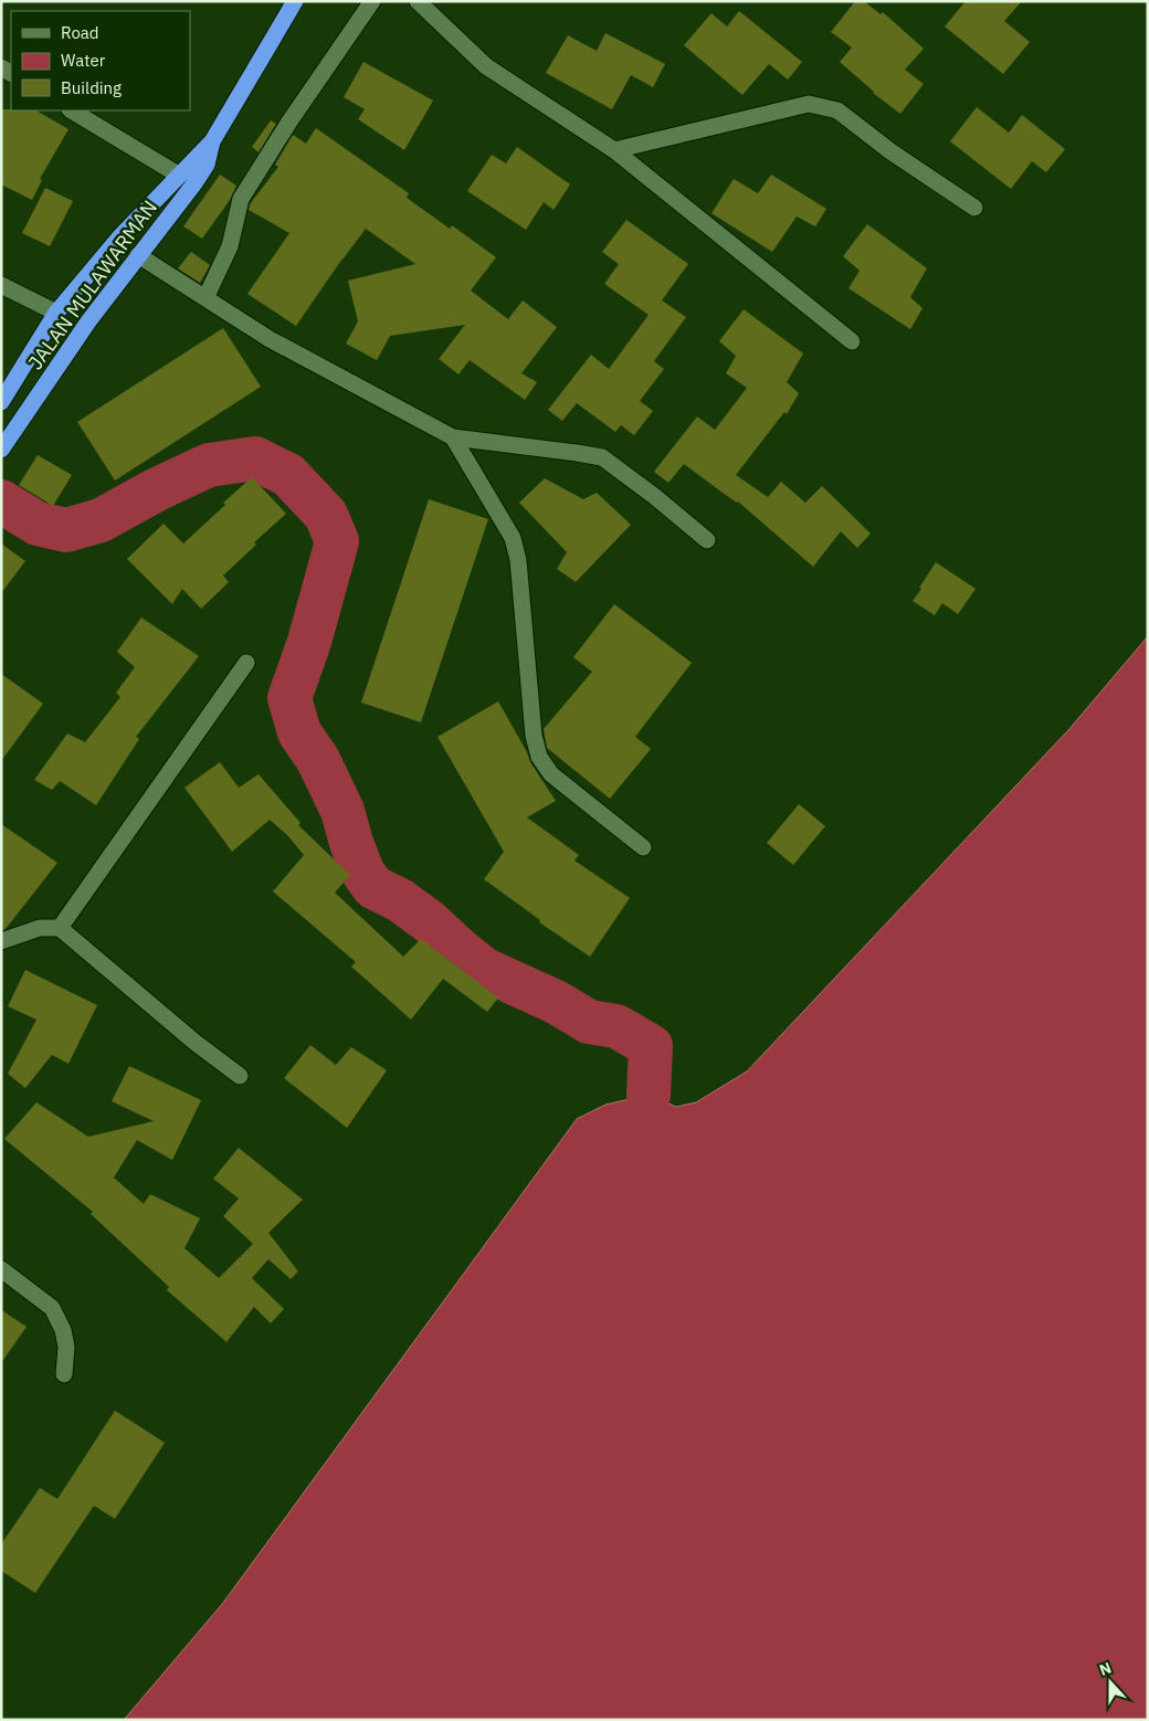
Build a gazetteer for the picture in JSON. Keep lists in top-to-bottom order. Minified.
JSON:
{"streets":{"highway":["JALAN MULAWARMAN"]},"legend":["Road","Water","Building"],"north":"top"}
